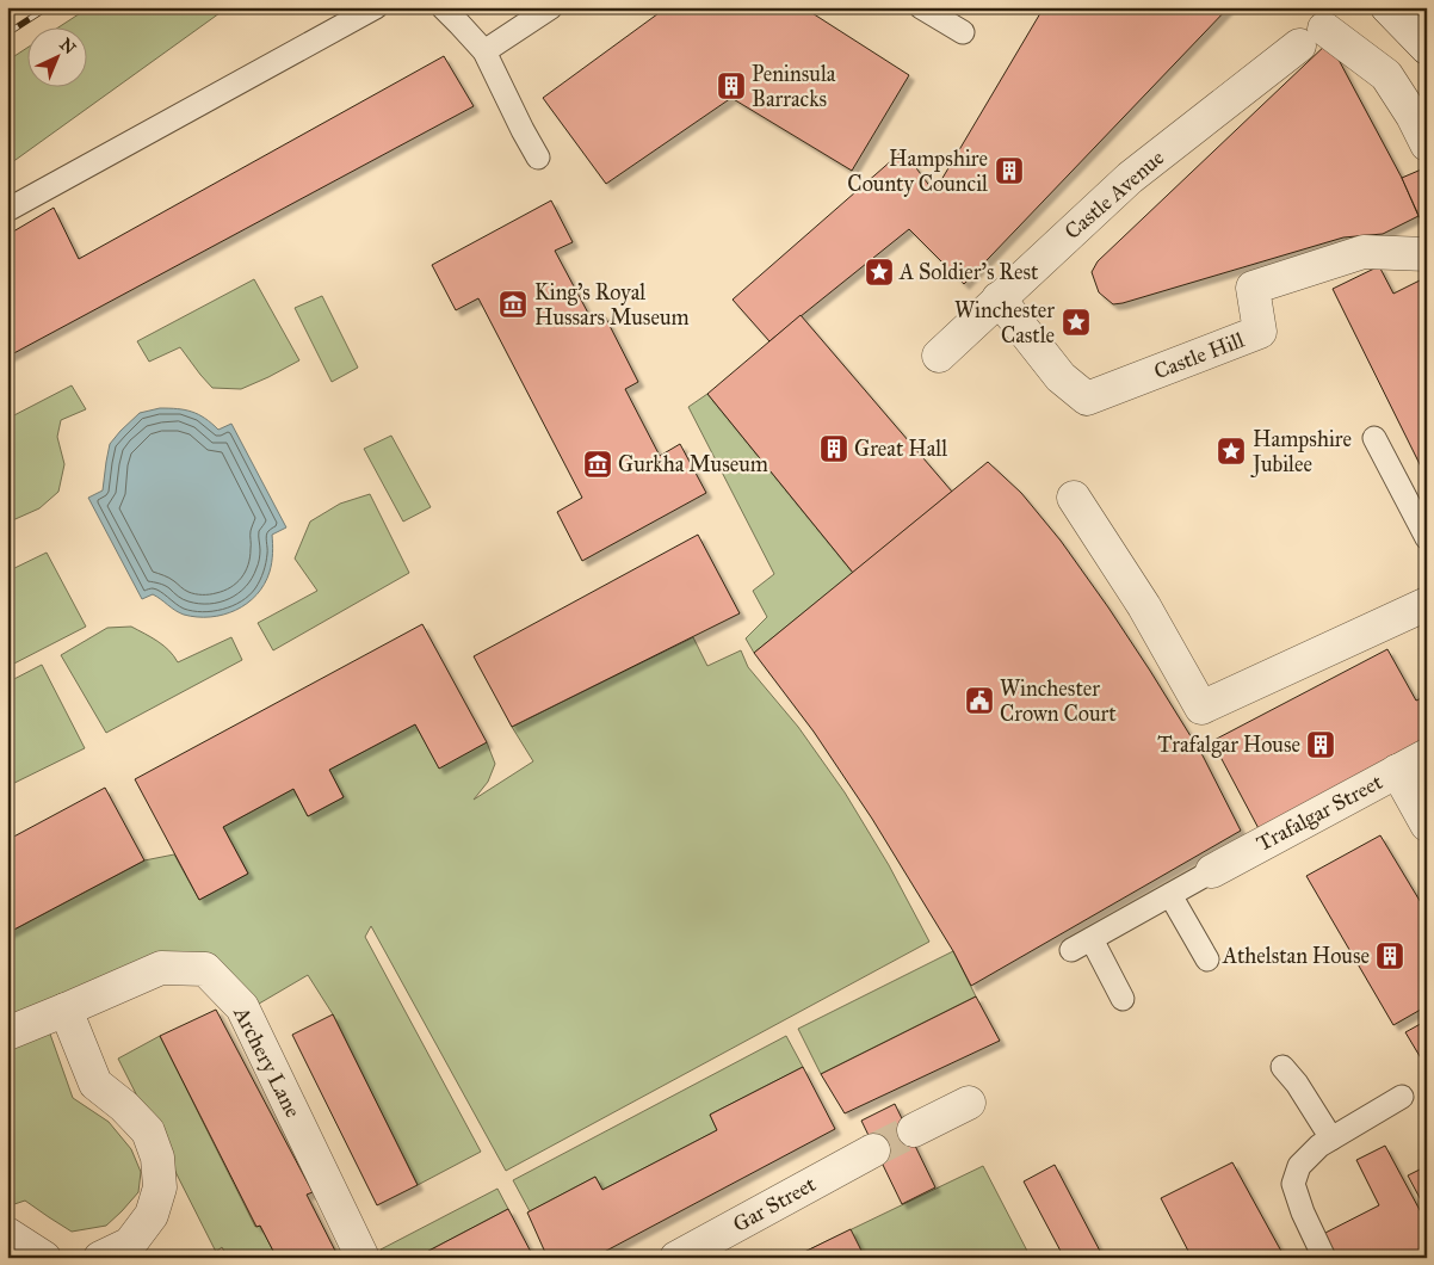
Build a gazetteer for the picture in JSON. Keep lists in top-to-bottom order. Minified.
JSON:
{"streets":{"street":["Castle Avenue","Castle Hill","Trafalgar Street","Archery Lane","Gar Street"]},"crossings":[["Castle Avenue","Castle Hill"]],"places":{"building":["Peninsula Barracks","Hampshire County Council","Great Hall","Trafalgar House","Athelstan House"],"place":["A Soldier's Rest","Winchester Castle","Hampshire Jubilee"],"museum":["King's Royal Hussars Museum","Gurkha Museum"],"public building":["Winchester Crown Court"]},"north":"top right"}
